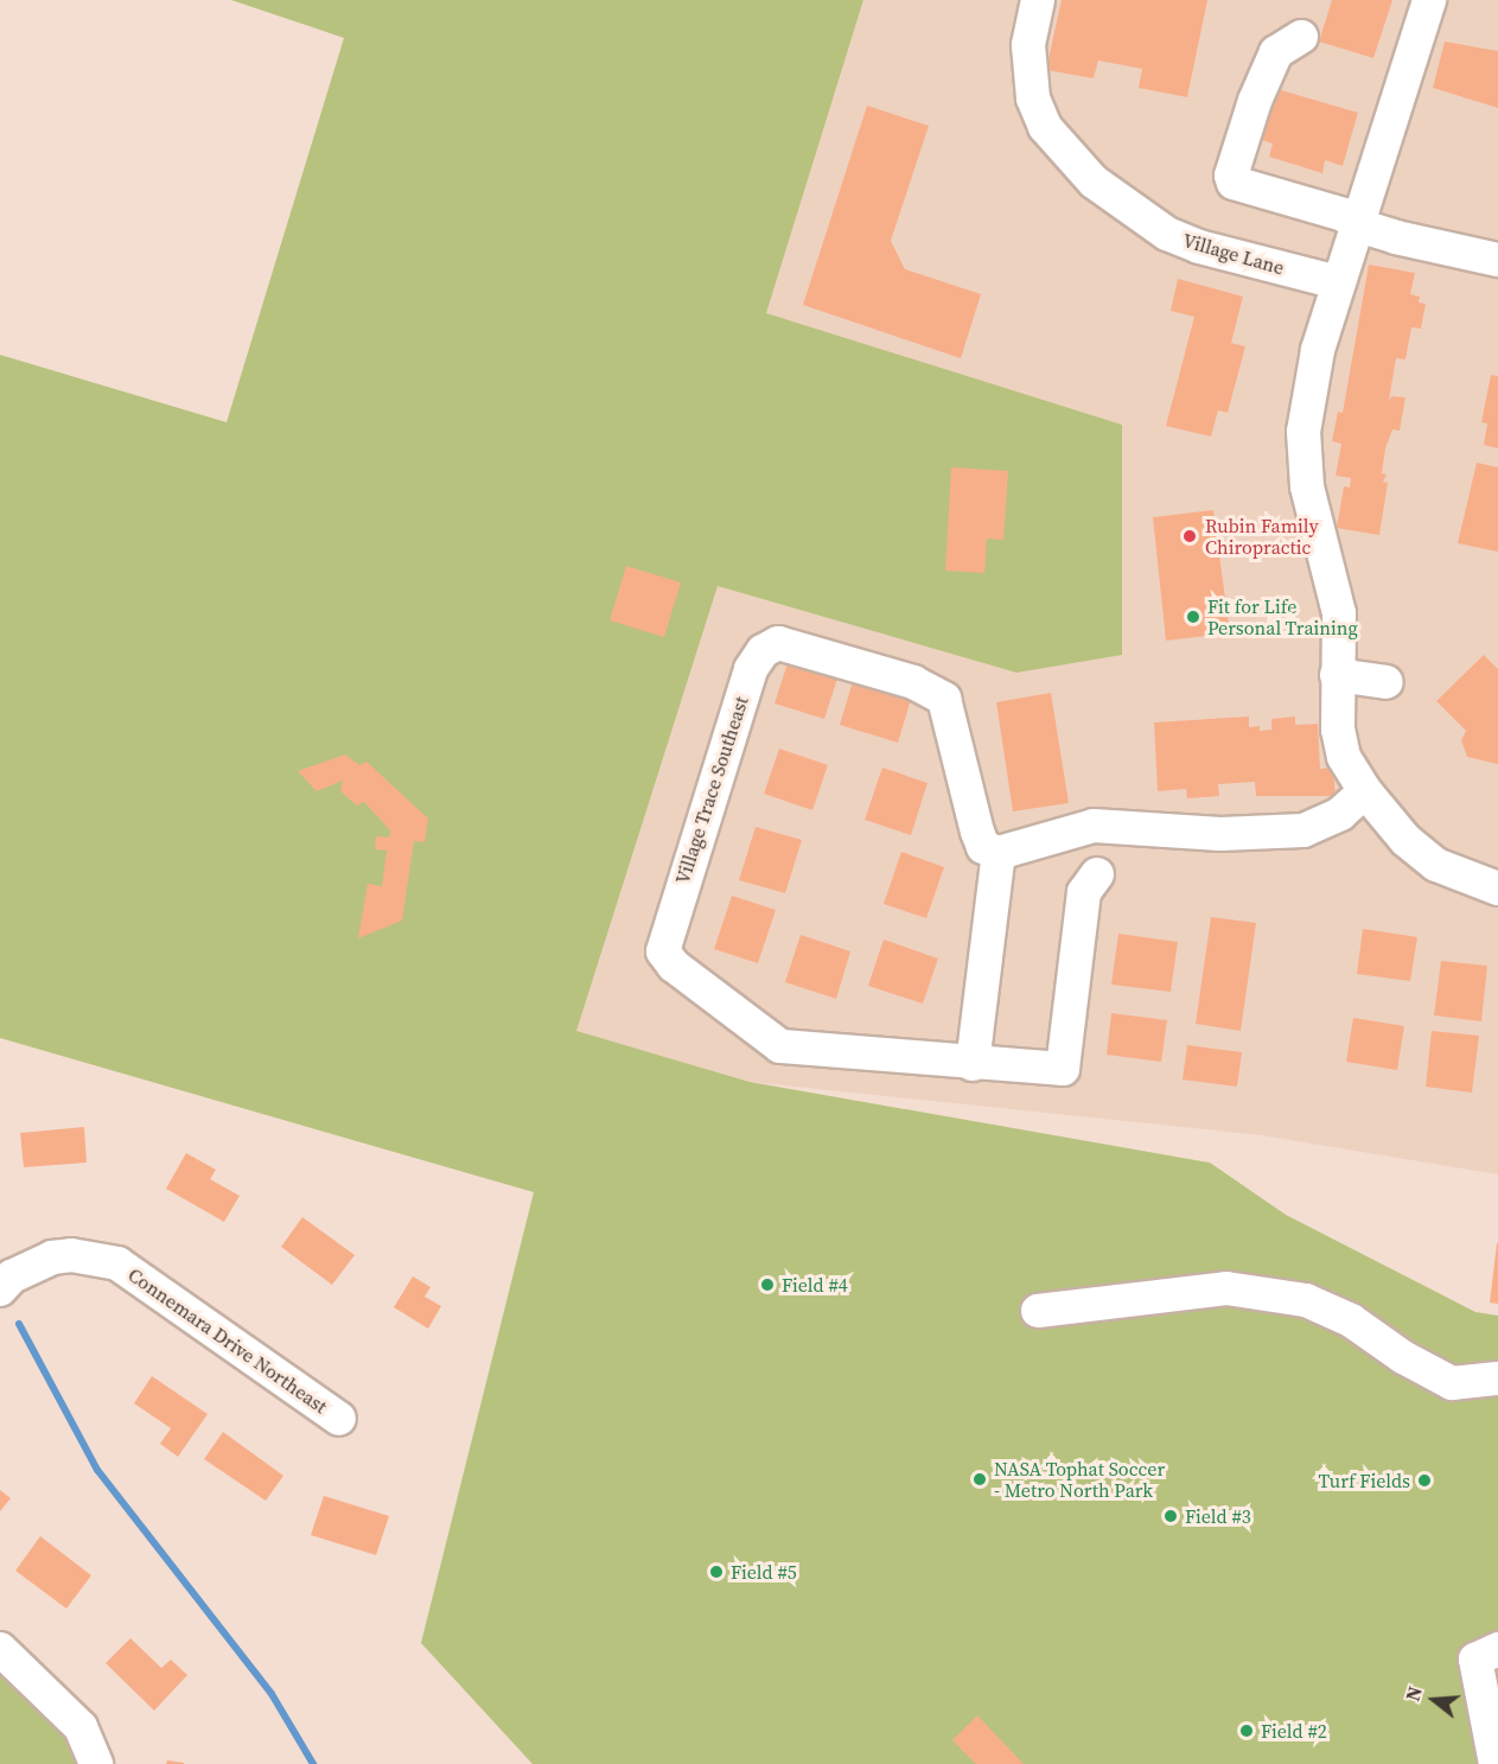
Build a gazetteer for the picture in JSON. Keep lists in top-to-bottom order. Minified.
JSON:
{"streets":{"street":["Village Lane","Village Trace Southeast","Connemara Drive Northeast"]},"places":["Rubin Family Chiropractic","Fit for Life Personal Training","Field #4","NASA Tophat Soccer - Metro North Park","Turf Fields","Field #3","Field #5","Field #2"],"north":"left"}
